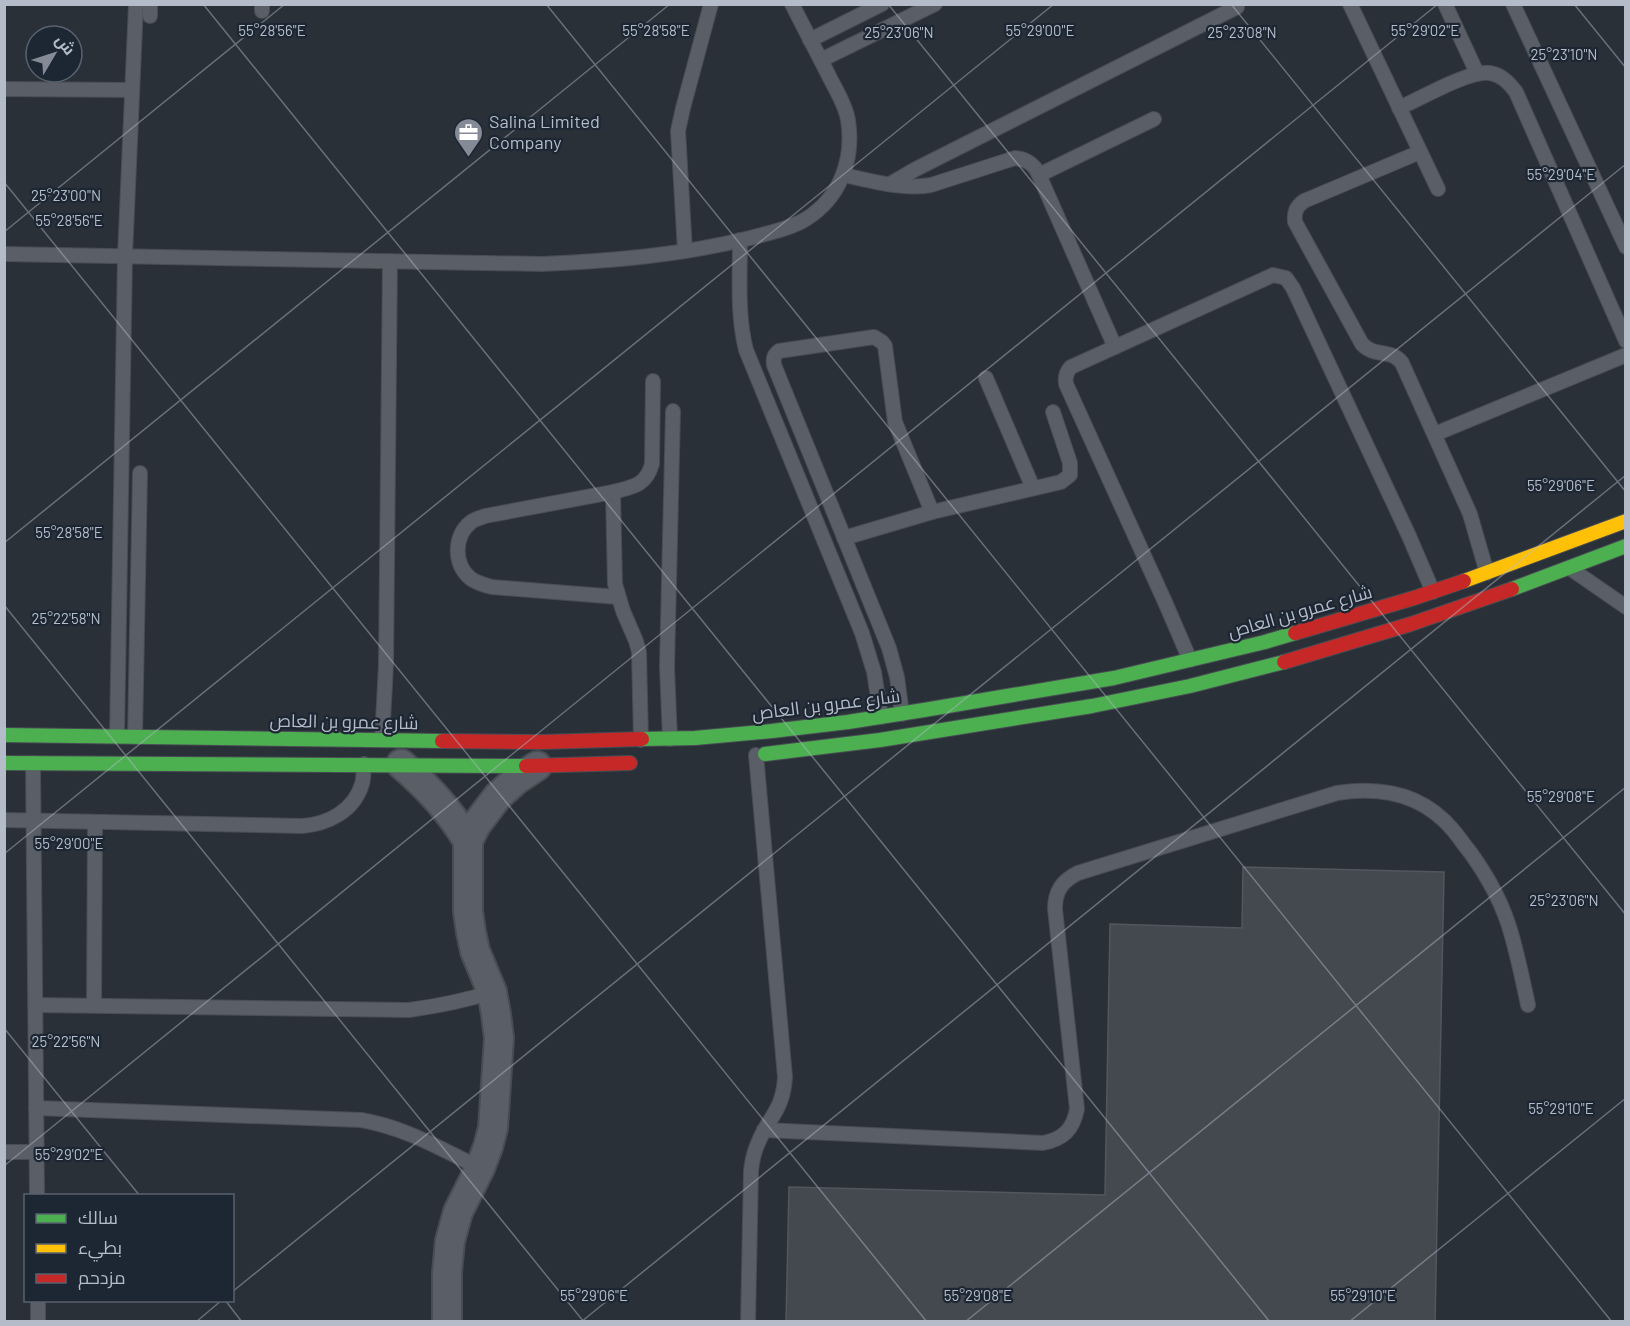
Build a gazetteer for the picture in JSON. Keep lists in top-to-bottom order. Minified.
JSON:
{"streets":{"main road":["شارع عمرو بن العاص"]},"places":{"office":["Salina Limited Company"]},"legend":["سالك","بطيء","مزدحم"],"north":"top right","coordinates":["55°29'02\"E","55°28'56\"E","55°28'58\"E","55°29'00\"E","25°23'06\"N","25°23'08\"N","25°23'10\"N","55°29'04\"E","25°23'00\"N","55°29'06\"E","25°22'58\"N","55°29'08\"E","25°22'56\"N","55°29'10\"E"]}
